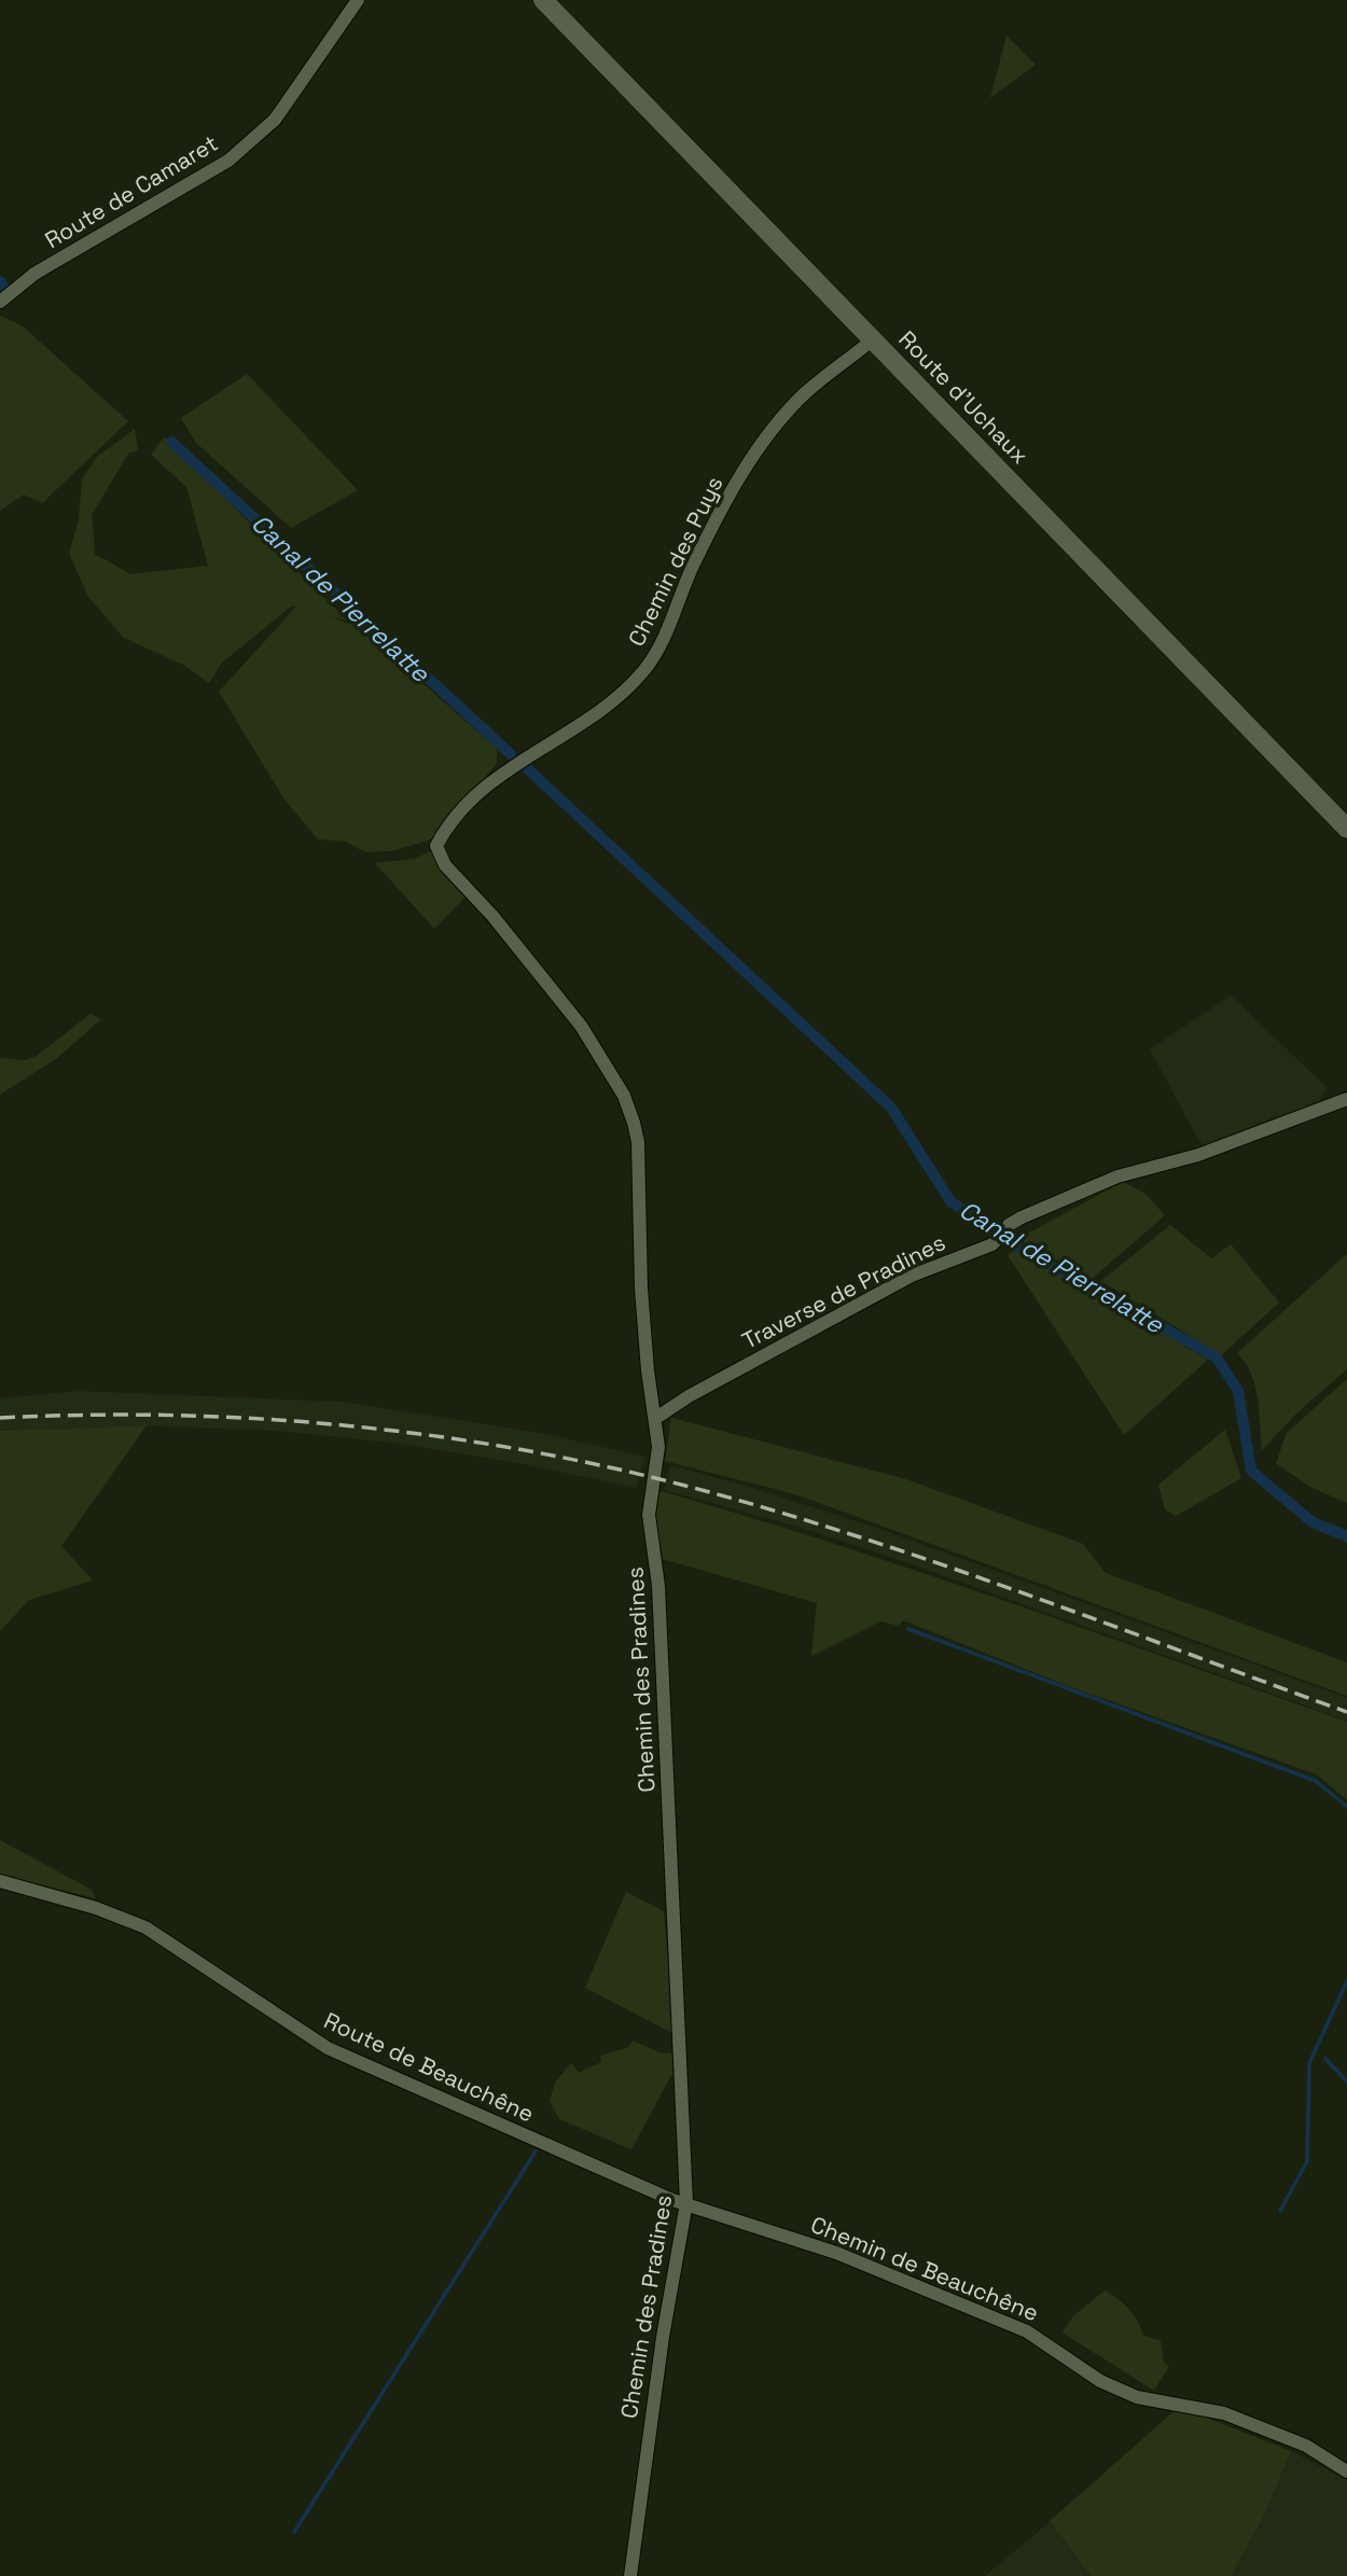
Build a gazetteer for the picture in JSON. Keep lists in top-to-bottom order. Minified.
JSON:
{"streets":{"main road":["Route d'Uchaux"],"street":["Route de Camaret","Chemin des Puys","Traverse de Pradines","Chemin des Pradines","Route de Beauchêne","Chemin de Beauchêne"]},"crossings":[["Route d'Uchaux","Chemin des Puys"],["Chemin des Puys","Chemin des Pradines"],["Traverse de Pradines","Chemin des Pradines"],["Chemin des Pradines","Route de Beauchêne"],["Chemin des Pradines","Chemin de Beauchêne"],["Route de Beauchêne","Chemin de Beauchêne"]],"water":["Canal de Pierrelatte"]}
